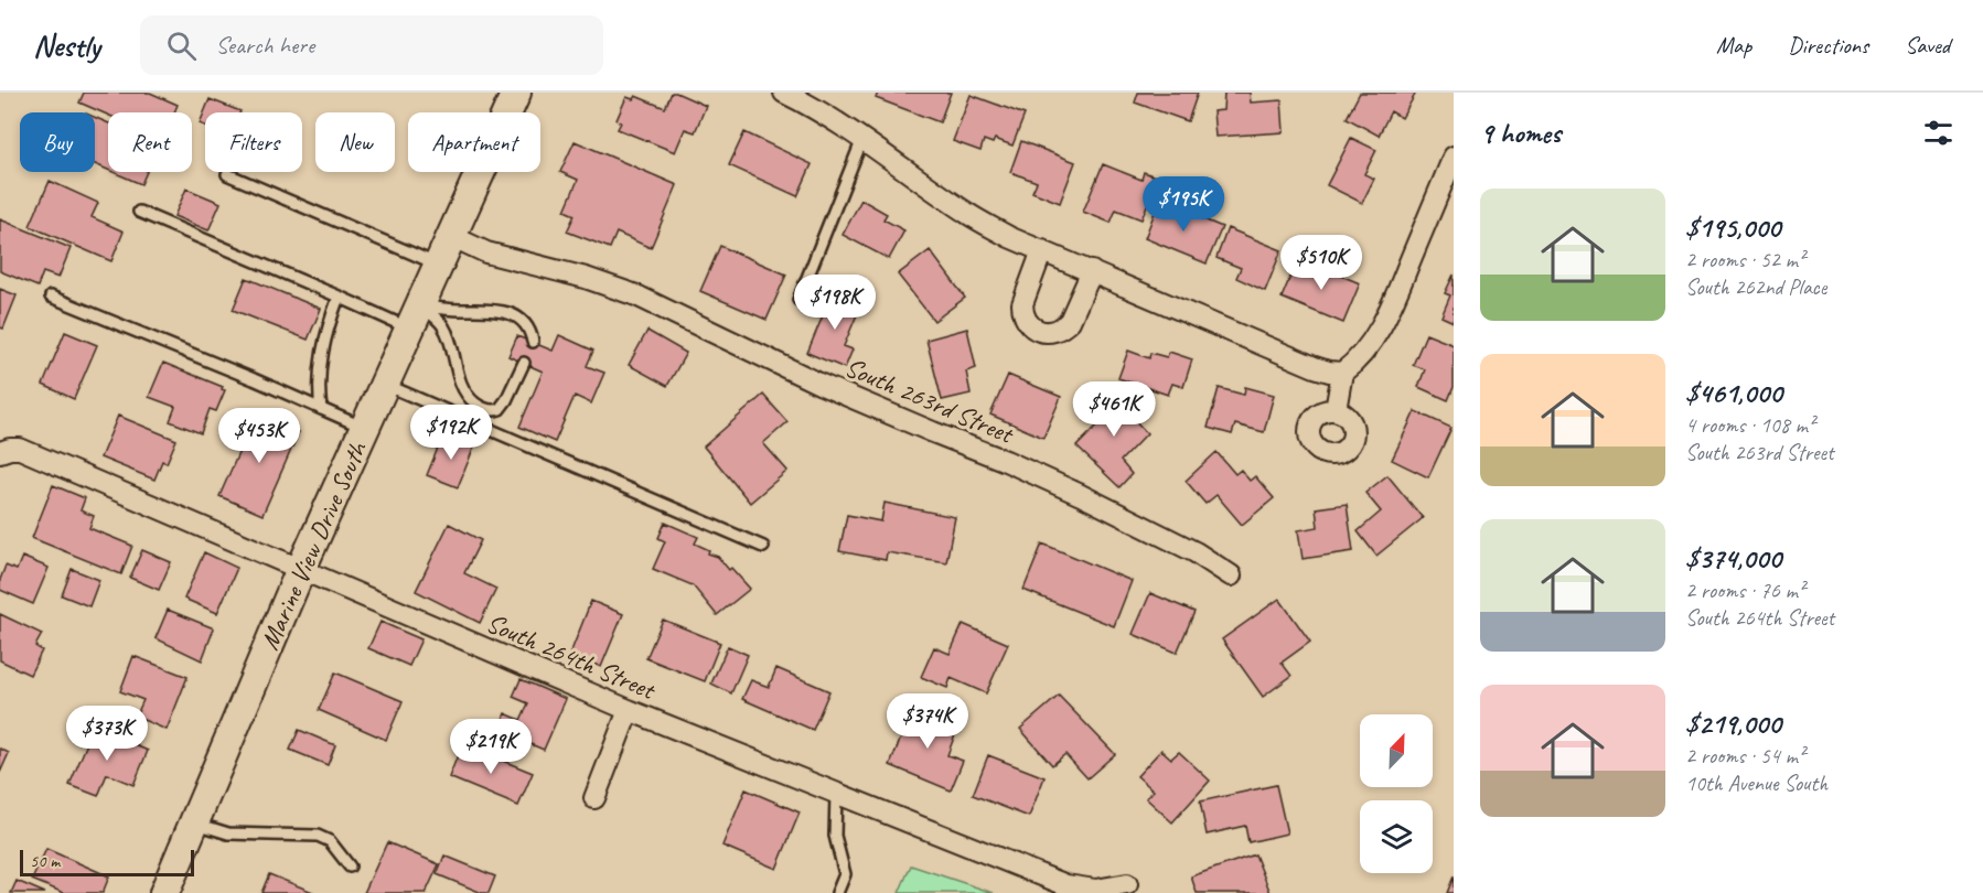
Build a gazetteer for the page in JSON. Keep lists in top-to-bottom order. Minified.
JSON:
{"streets":{"main road":["Marine View Drive South"],"street":["South 263rd Street","South 264th Street"]},"crossings":[["South 263rd Street","Marine View Drive South"],["Marine View Drive South","South 264th Street"]],"scale_bar":"50 m","north":"top right","page":{"header":"Nestly","search":"Search here","nav":["Map","Directions","Saved"],"heading":"9 homes","chip":["Buy","Rent","Filters","New","Apartment"],"list":[{"name":"$195,000","note":"2 rooms · 52 m² · South 262nd Place"},{"name":"$461,000","note":"4 rooms · 108 m² · South 263rd Street"},{"name":"$374,000","note":"2 rooms · 76 m² · South 264th Street"},{"name":"$219,000","note":"2 rooms · 54 m² · 10th Avenue South"}],"price":["$195K","$510K","$198K","$461K","$192K","$453K","$374K","$373K","$219K"],"scale":"50 m"}}
